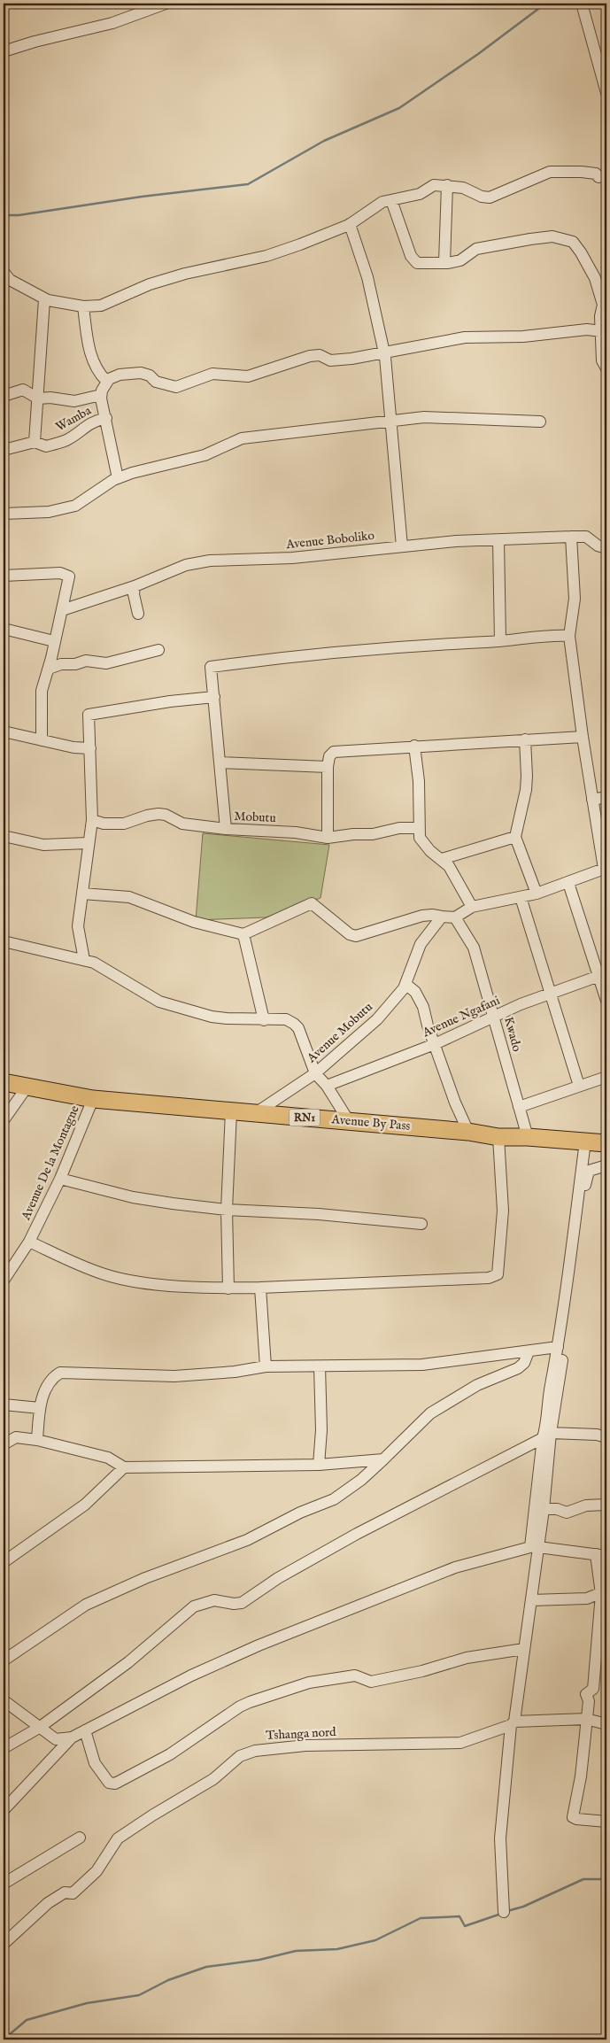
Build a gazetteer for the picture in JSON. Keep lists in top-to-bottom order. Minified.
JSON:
{"streets":{"highway":["RN1","Avenue By Pass"],"street":["Wamba","Avenue Boboliko","Mobutu","Avenue Ngafani","Avenue Mobutu","Kwado","Avenue De la Montagne","Tshanga nord"]},"crossings":[["Avenue Ngafani","Kwado"],["Avenue Mobutu","Avenue By Pass"],["Kwado","Avenue By Pass"],["Avenue By Pass","Avenue De la Montagne"]]}
